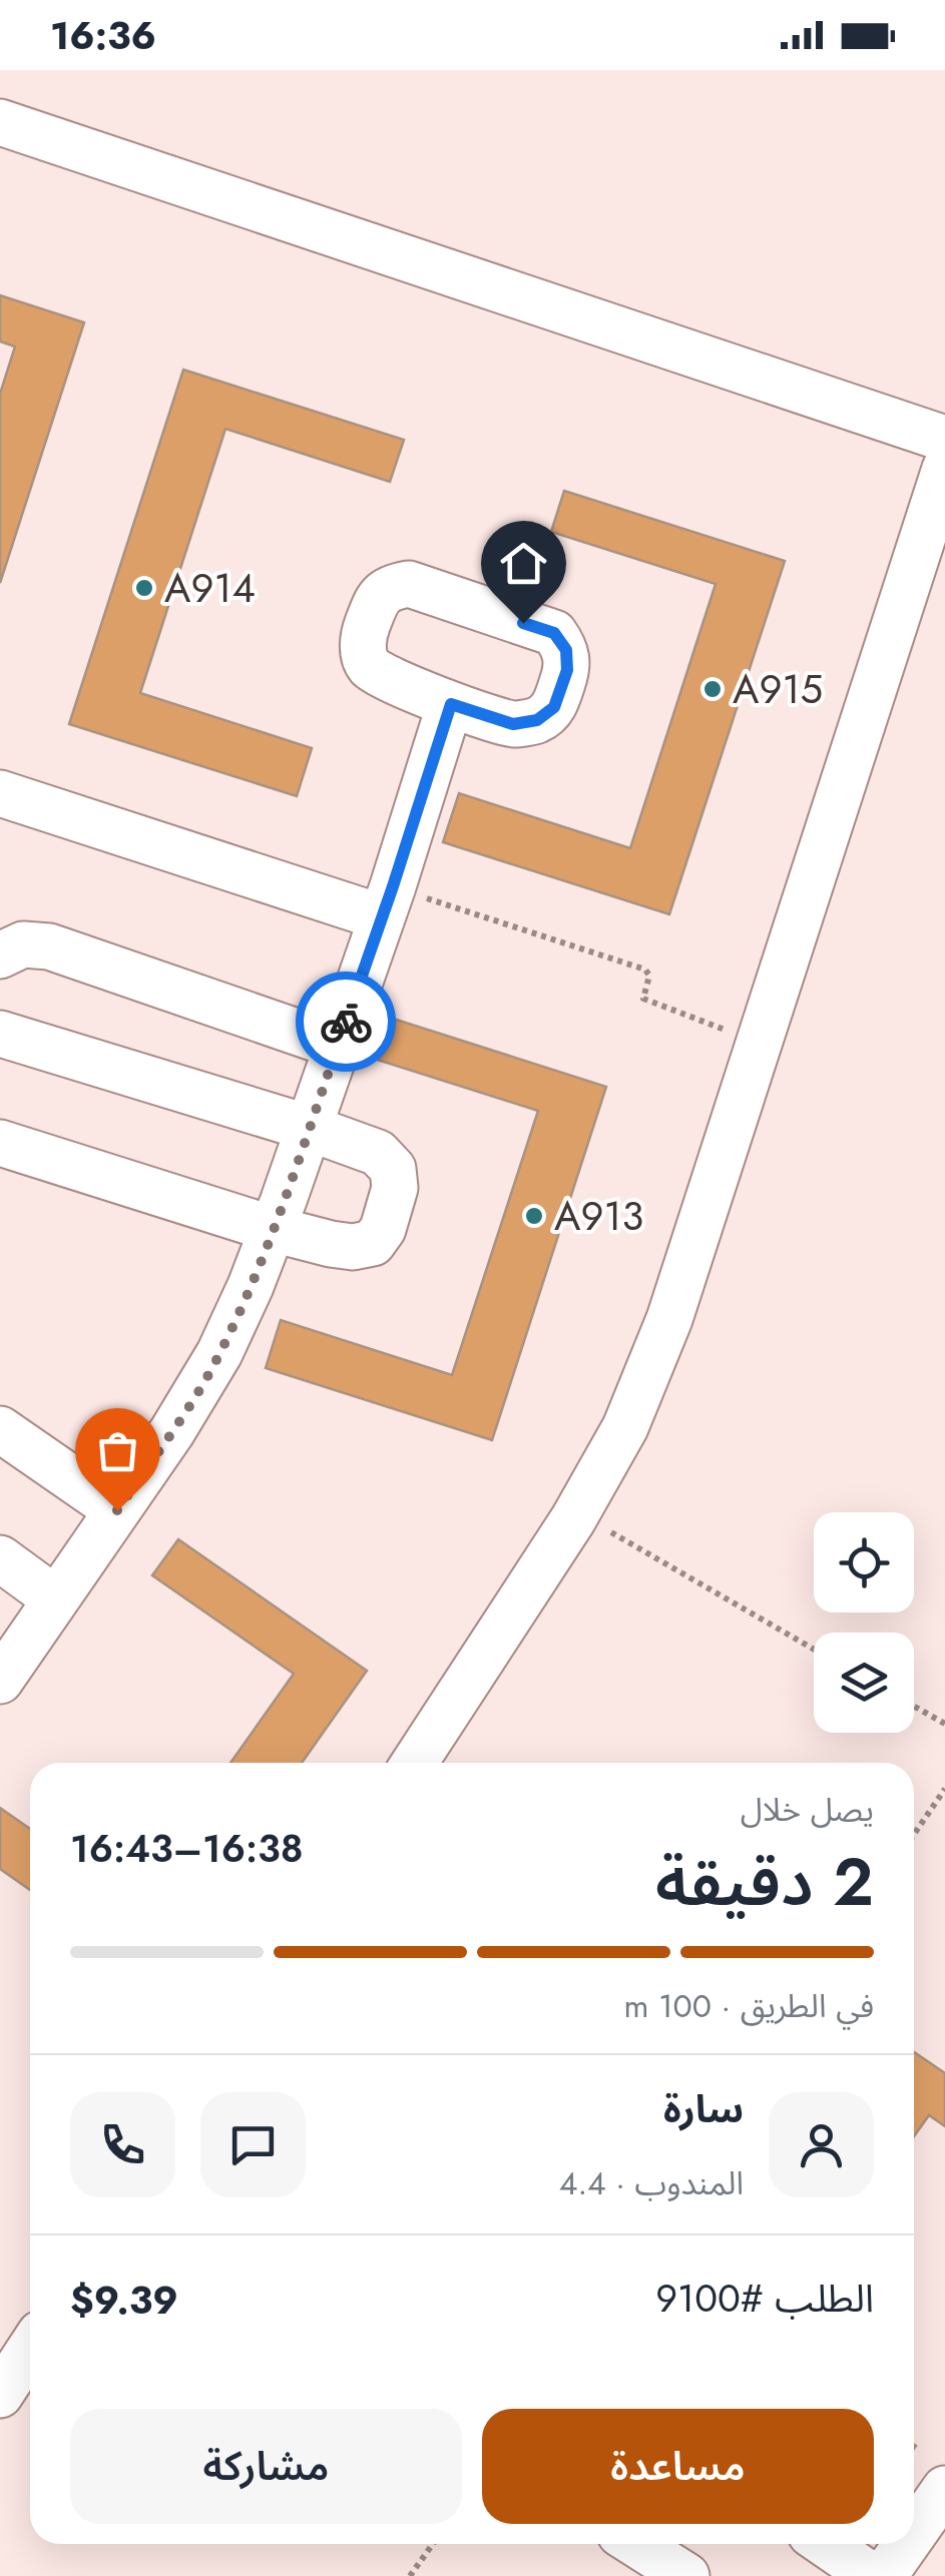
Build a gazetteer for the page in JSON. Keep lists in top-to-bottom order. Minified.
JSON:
{"places":["A914","A915","A913"],"page":{"status":"16:36","heading":["2 دقيقة","يصل خلال","16:38–16:43"],"panel":["سارة","المندوب · 4.4","الطلب #9100","$9.39"],"bar":"في الطريق · 100 m","buttons":["مساعدة","مشاركة"]}}
